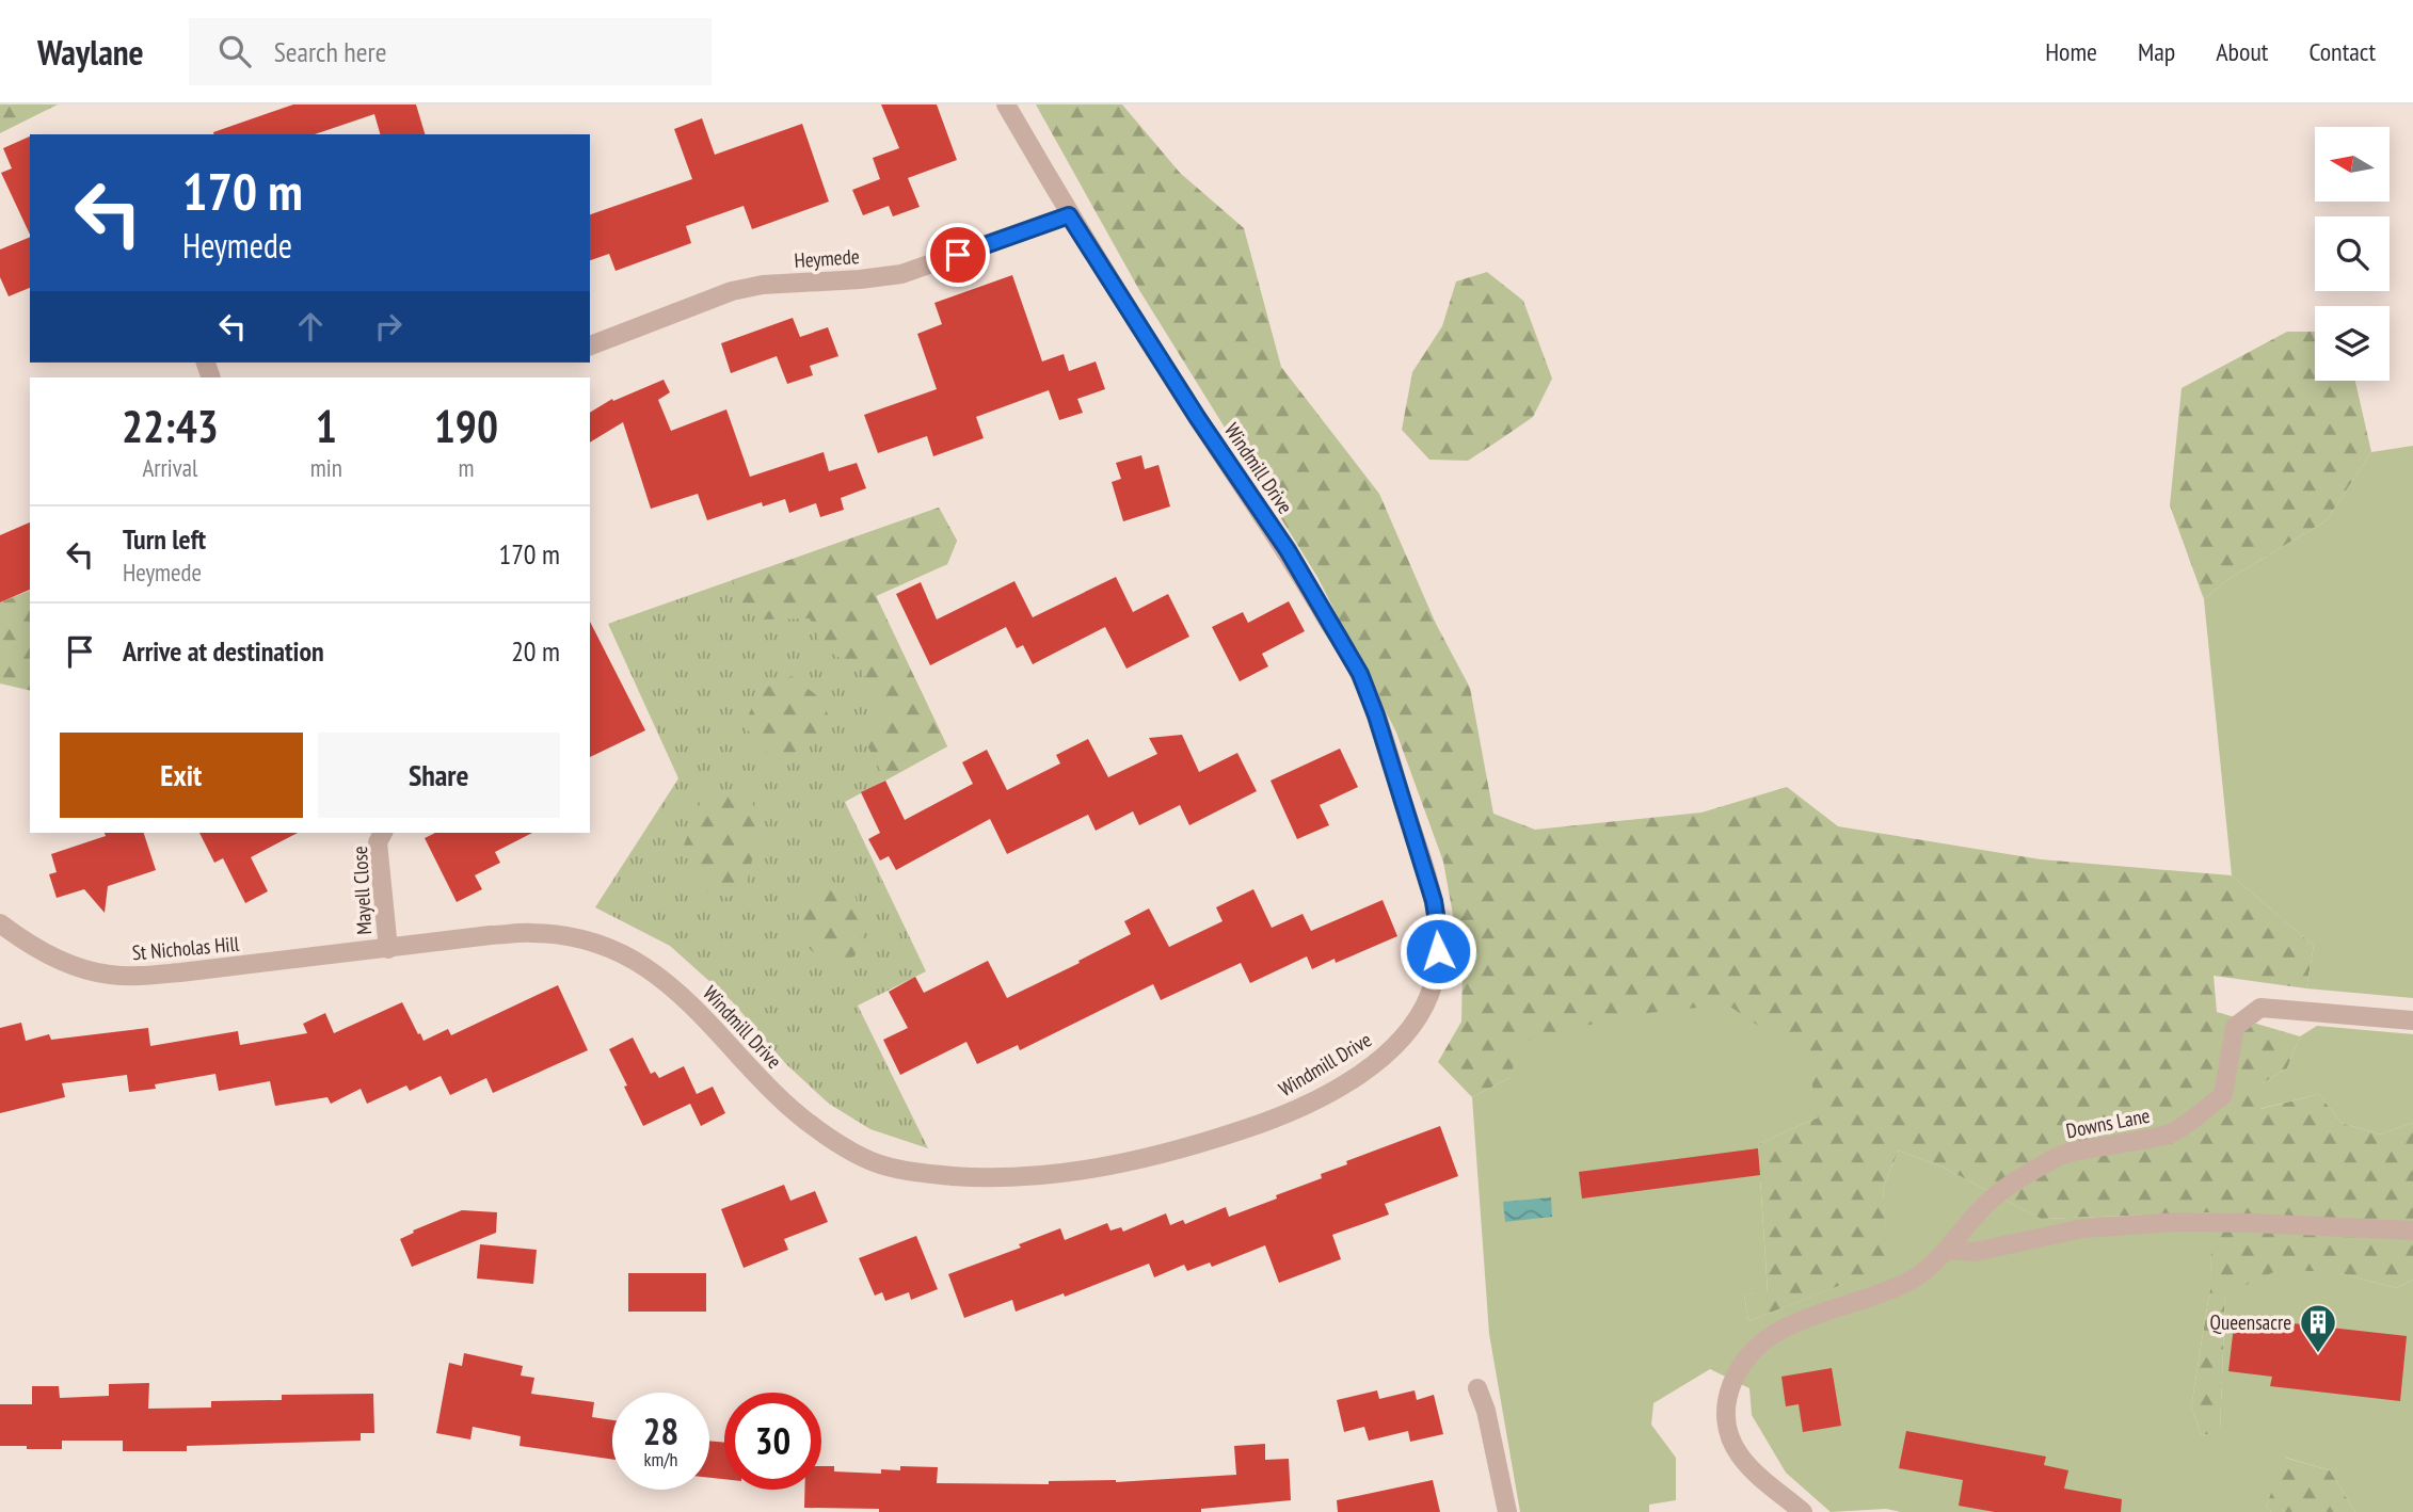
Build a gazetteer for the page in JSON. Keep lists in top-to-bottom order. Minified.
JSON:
{"streets":{"street":["Heymede","Windmill Drive","Mayell Close","St Nicholas Hill","Downs Lane"]},"crossings":[["Heymede","Windmill Drive"],["Windmill Drive","Mayell Close"],["Windmill Drive","St Nicholas Hill"],["Mayell Close","St Nicholas Hill"]],"places":{"building":["Queensacre"]},"north":"left","page":{"header":"Waylane","search":"Search here","nav":["Home","Map","About","Contact"],"turn":["170 m","Heymede"],"eta":["22:43","Arrival","1","min","190","m"],"list":[{"name":"Turn left","note":"Heymede","value":"170 m"},{"name":"Arrive at destination","value":"20 m"}],"buttons":["Exit","Share"],"speed":"28 km/h","limit":"30"}}
